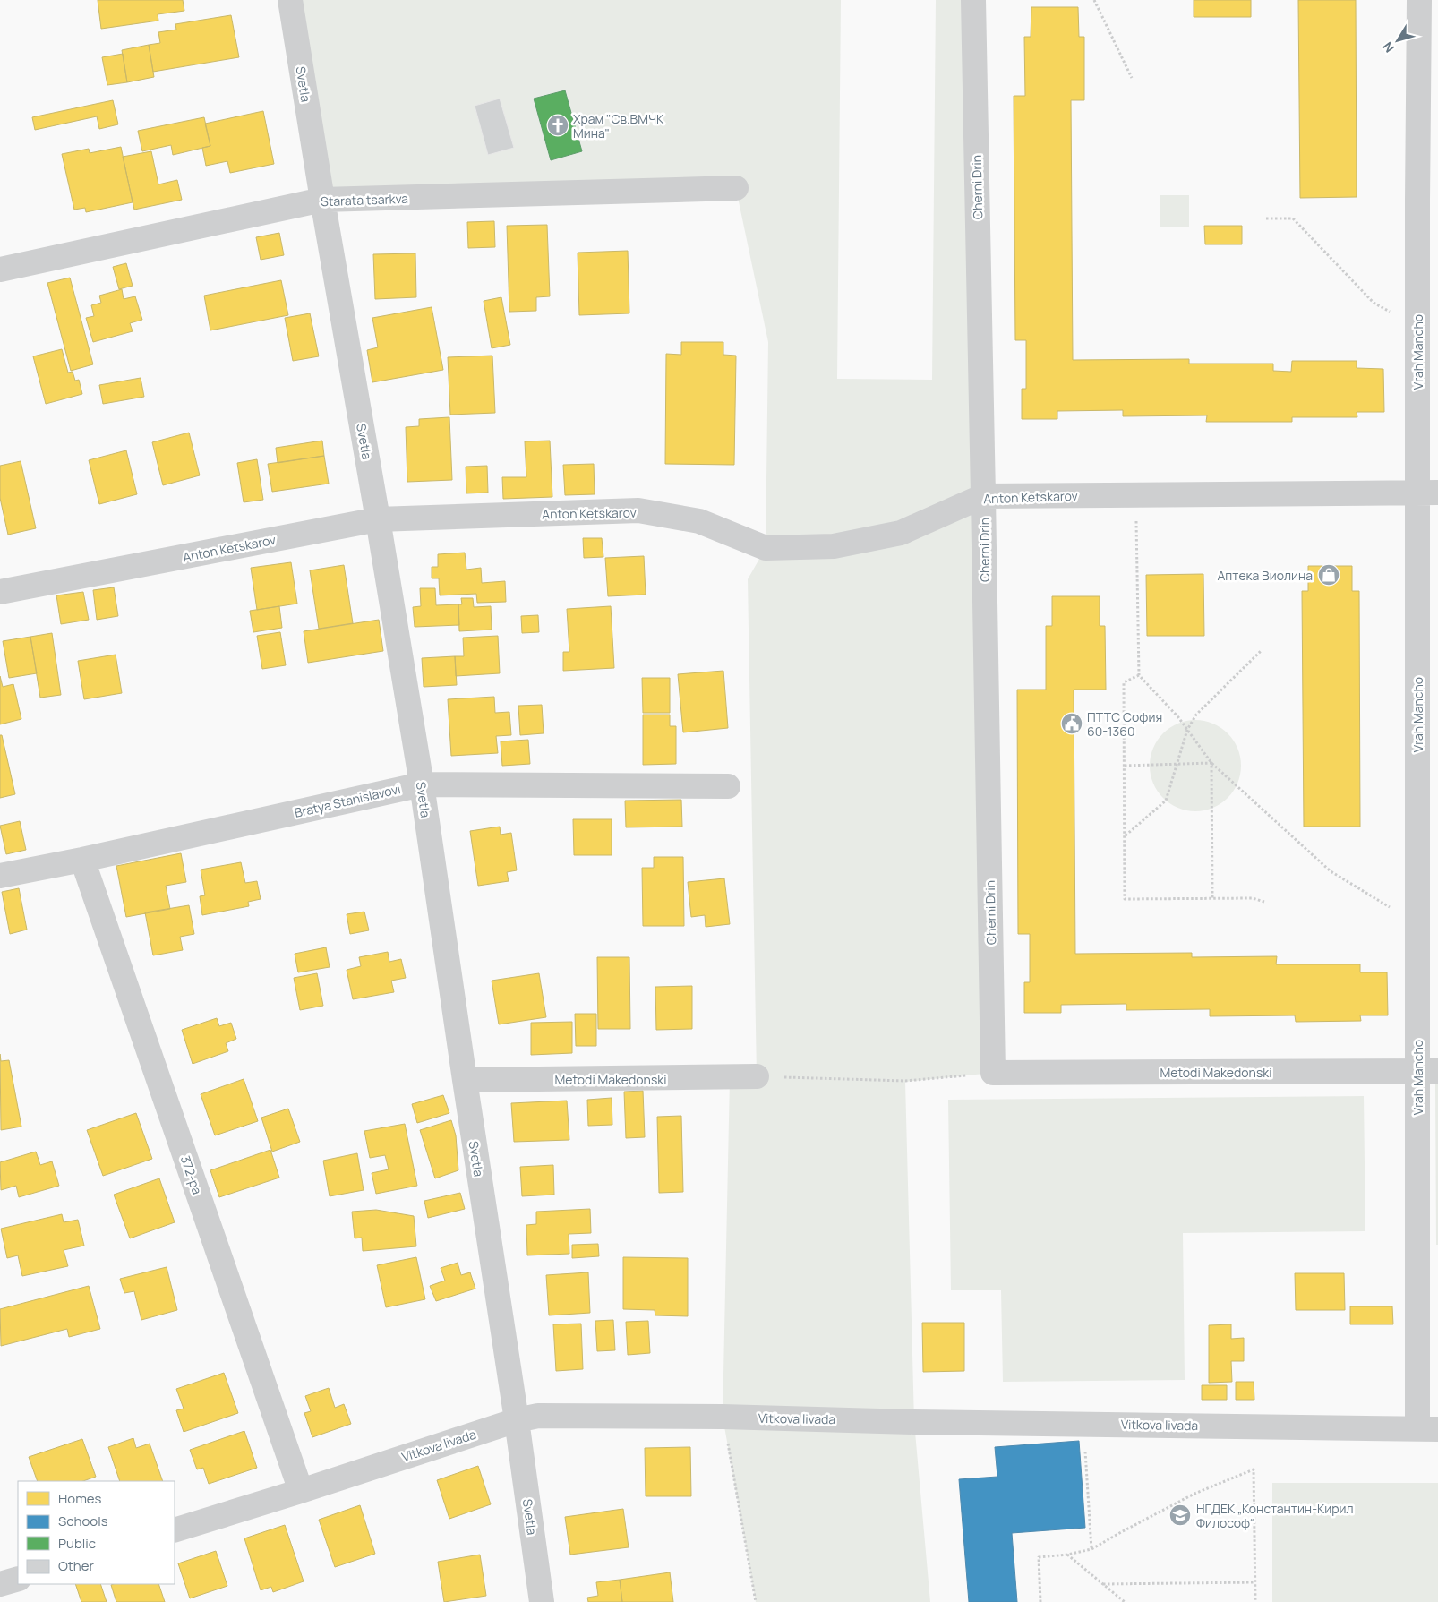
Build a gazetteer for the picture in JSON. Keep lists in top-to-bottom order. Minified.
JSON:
{"streets":{"street":["Svetla","Cherni Drin","Starata tsarkva","Vrah Mancho","Anton Ketskarov","Bratya Stanislavovi","Metodi Makedonski","372-ра","Vitkova livada"]},"crossings":[["Svetla","Starata tsarkva"],["Svetla","Anton Ketskarov"],["Svetla","Bratya Stanislavovi"],["Svetla","Metodi Makedonski"],["Svetla","Vitkova livada"],["Cherni Drin","Anton Ketskarov"],["Cherni Drin","Metodi Makedonski"],["Vrah Mancho","Anton Ketskarov"],["Vrah Mancho","Metodi Makedonski"],["Vrah Mancho","Vitkova livada"],["Bratya Stanislavovi","372-ра"],["372-ра","Vitkova livada"]],"places":{"church":["Храм \"Св.ВМЧК Мина\""],"shop":["Аптека Виолина"],"public building":["ПТТС София 60-1360"],"school or university":["НГДЕК „Константин-Кирил Философ“"]},"legend":["Homes","Schools","Public","Other"],"north":"bottom left"}
